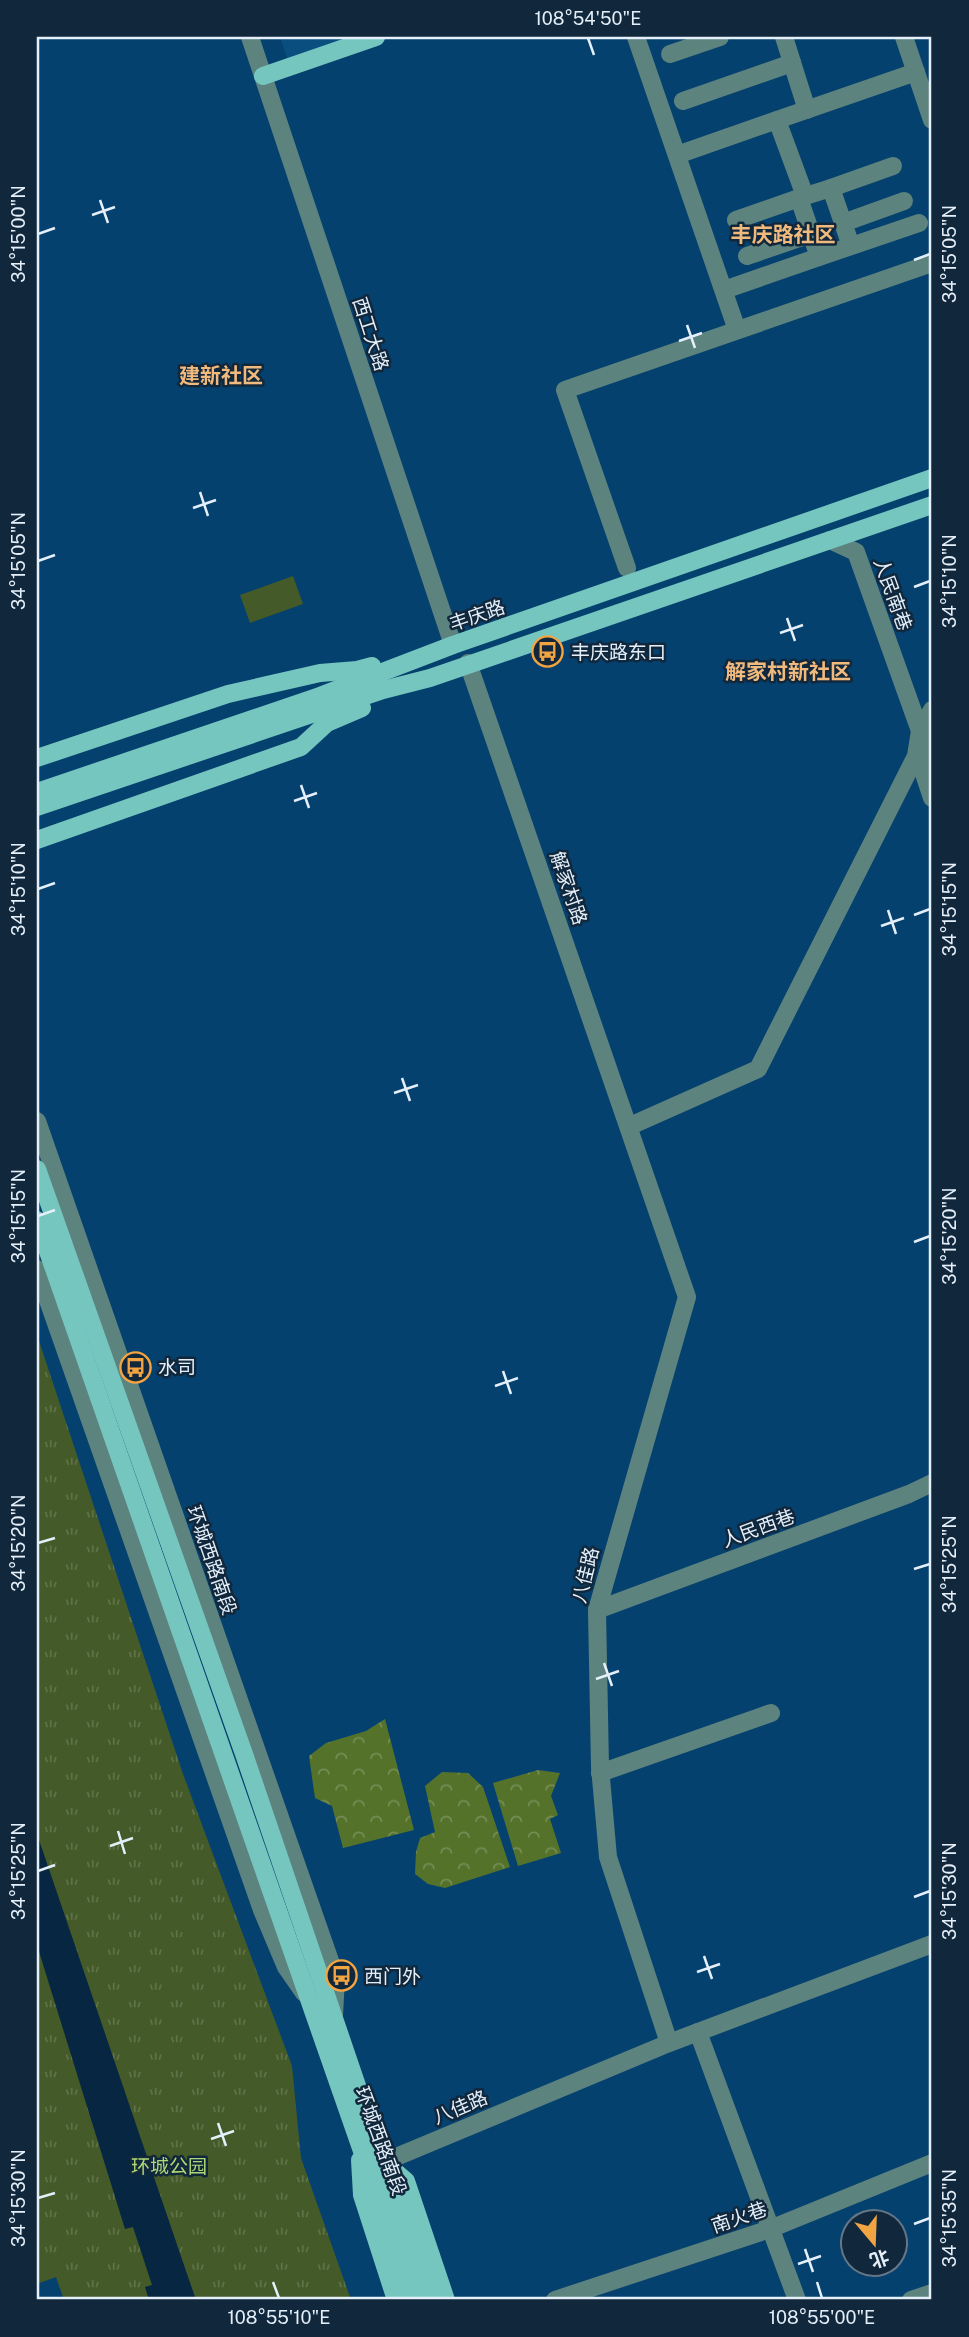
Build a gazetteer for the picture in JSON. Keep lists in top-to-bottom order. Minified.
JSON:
{"streets":{"main road":["丰庆路","环城西路南段"],"street":["西工大路","人民南巷","解家村路","人民西巷","八佳路","南火巷"]},"crossings":[["西工大路","丰庆路"],["解家村路","八佳路"],["人民西巷","八佳路"],["环城西路南段","八佳路"]],"districts":["丰庆路社区","建新社区","解家村新社区"],"parks":["环城公园"],"places":{"bus stop":["丰庆路东口","水司","西门外"]},"north":"bottom","coordinates":["108°54'50\"E","34°15'00\"N","34°15'05\"N","34°15'10\"N","34°15'15\"N","34°15'20\"N","34°15'25\"N","34°15'30\"N","34°15'35\"N","108°55'10\"E","108°55'00\"E"]}
